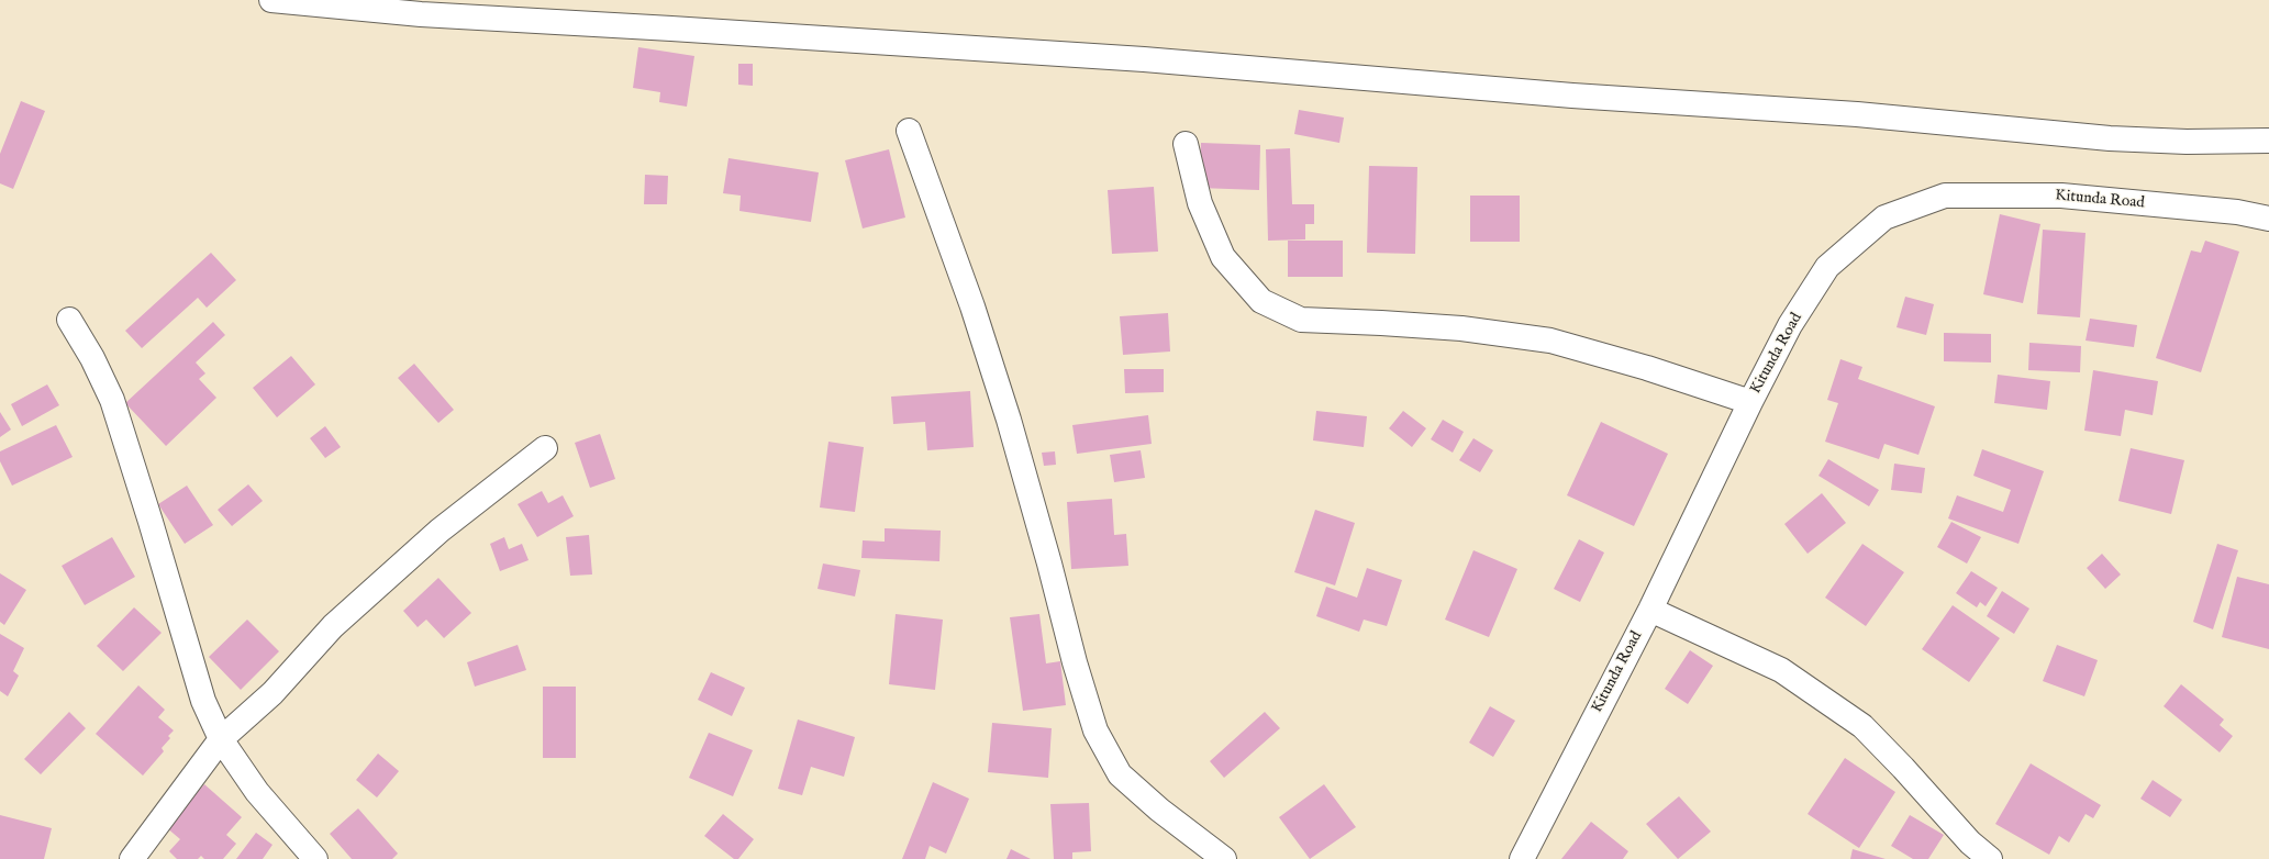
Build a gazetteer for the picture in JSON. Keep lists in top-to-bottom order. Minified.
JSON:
{"streets":{"street":["Kitunda Road"]}}
